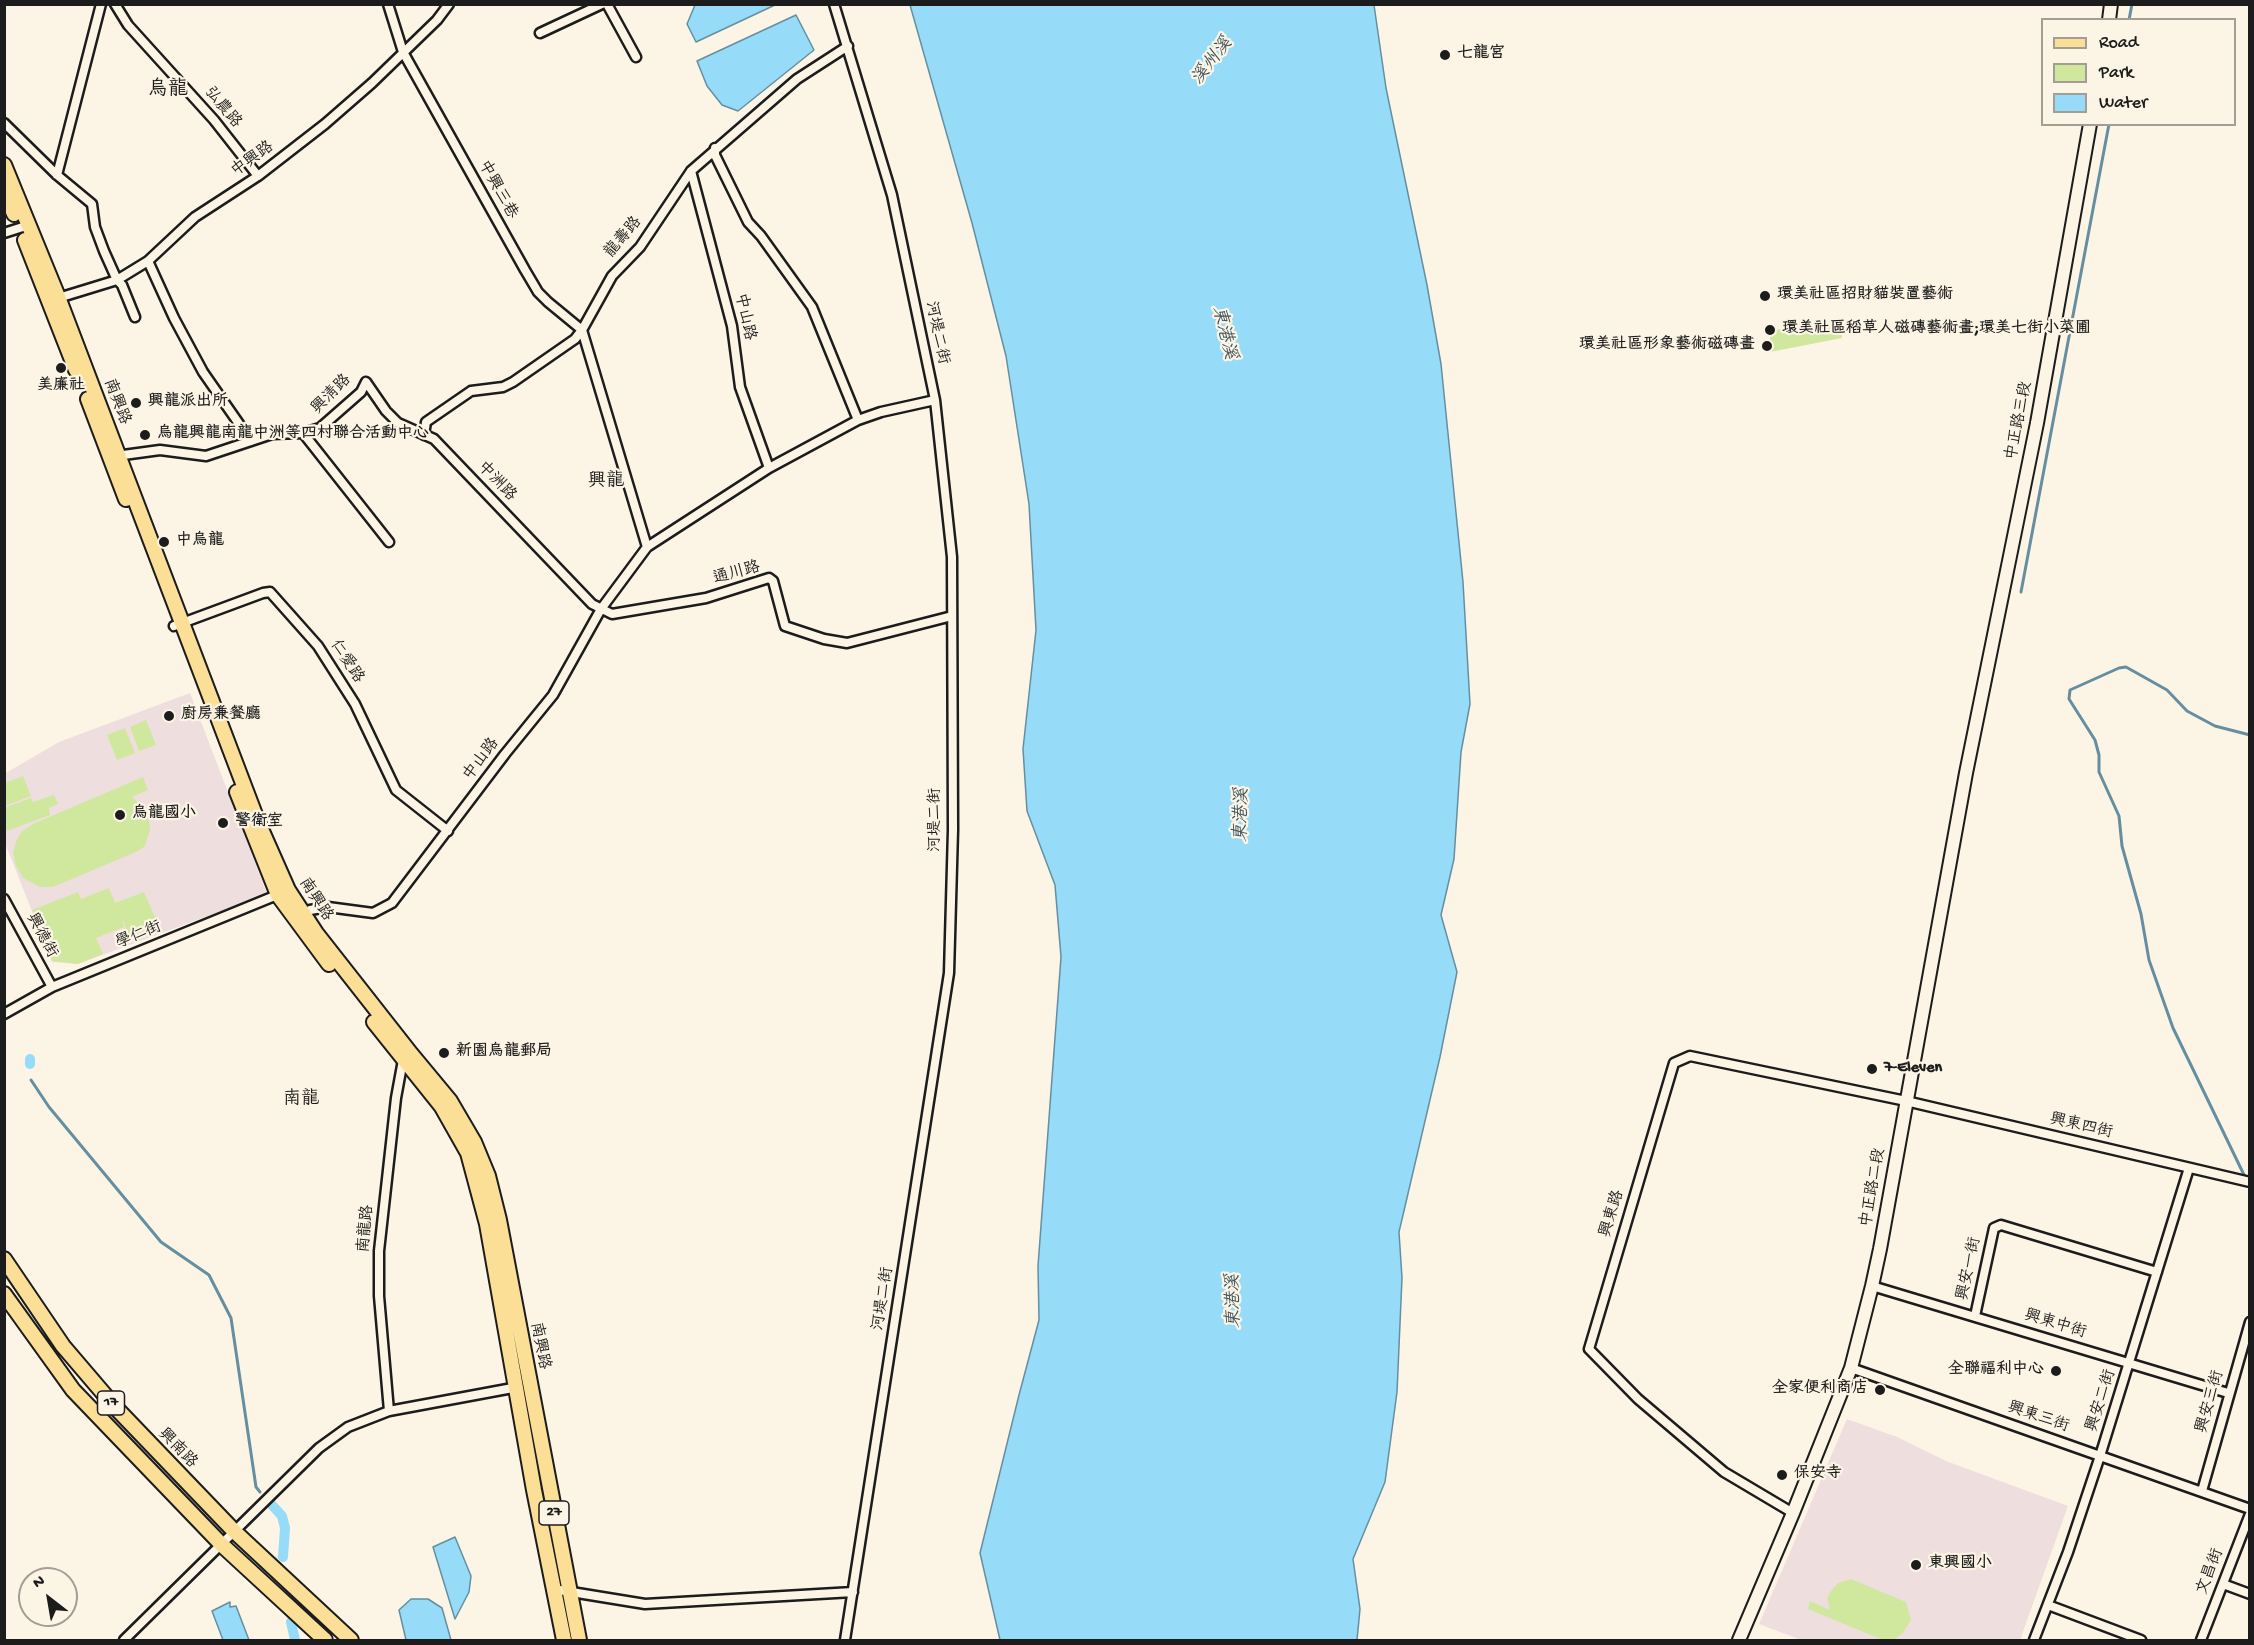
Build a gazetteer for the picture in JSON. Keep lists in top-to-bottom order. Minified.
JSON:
{"streets":{"main road":["南興路","中正路三段","中正路二段","17","興南路","27"],"street":["弘農路","中興路","中興三巷","龍壽路","中山路","河堤二街","興清路","中洲路","通川路","仁愛路","興德街","學仁街","興東四街","興東路","南龍路","興安一街","興東中街","興安二街","興安三街","興東三街","文昌街"]},"crossings":[["弘農路","中興路"],["中興路","中興三巷"],["中興路","南興路"],["中興三巷","龍壽路"],["龍壽路","中山路"],["龍壽路","河堤二街"],["龍壽路","中洲路"],["中山路","河堤二街"],["中山路","南興路"],["中山路","中洲路"],["中山路","通川路"],["中山路","仁愛路"],["河堤二街","通川路"],["興清路","南興路"],["興清路","中洲路"],["南興路","仁愛路"],["南興路","學仁街"],["南興路","南龍路"],["中正路三段","中正路二段"],["中洲路","通川路"],["興德街","學仁街"],["興東四街","中正路二段"],["興東四街","興東路"],["興東四街","興安二街"],["中正路二段","興東路"],["中正路二段","興東中街"],["中正路二段","興東三街"],["興安一街","興東中街"],["興安一街","興安二街"],["興東中街","興安二街"],["興東中街","興安三街"],["興安二街","興東三街"],["興安三街","興東三街"]],"districts":["烏龍","興龍","南龍"],"water":["溪州溪","東港溪"],"places":["七龍宮","環美社區招財貓裝置藝術","環美社區稻草人磁磚藝術畫;環美七街小菜圃","環美社區形象藝術磁磚畫","美廉社","興龍派出所","烏龍興龍南龍中洲等四村聯合活動中心","中烏龍","廚房兼餐廳","烏龍國小","警衛室","新園烏龍郵局","7-Eleven","全聯福利中心","全家便利商店","保安寺","東興國小"],"legend":["Road","Park","Water"],"north":"top left"}
